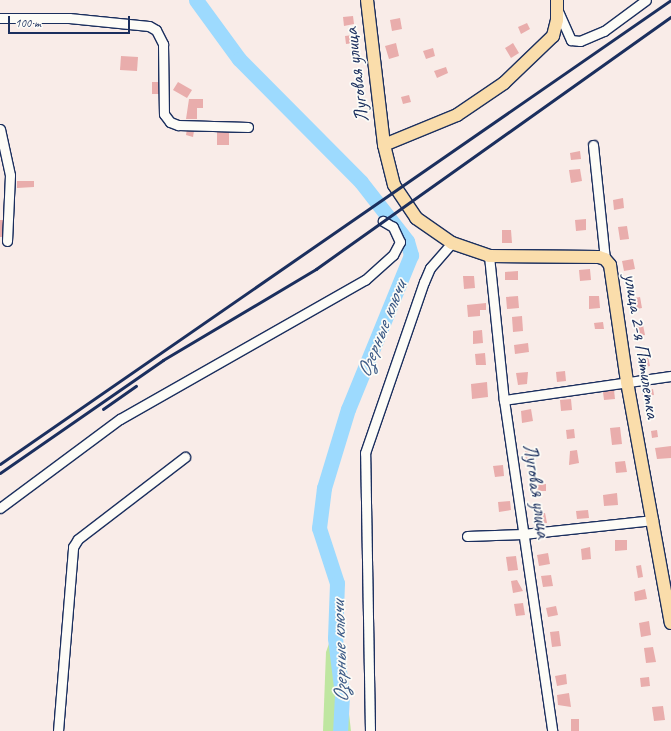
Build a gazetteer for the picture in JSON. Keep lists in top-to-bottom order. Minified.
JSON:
{"streets":{"main road":["Луговая улица","улица 2-я Пятилетка"]},"crossings":[["Луговая улица","улица 2-я Пятилетка"]],"water":["Озерные ключи"],"scale_bar":"100 m"}
